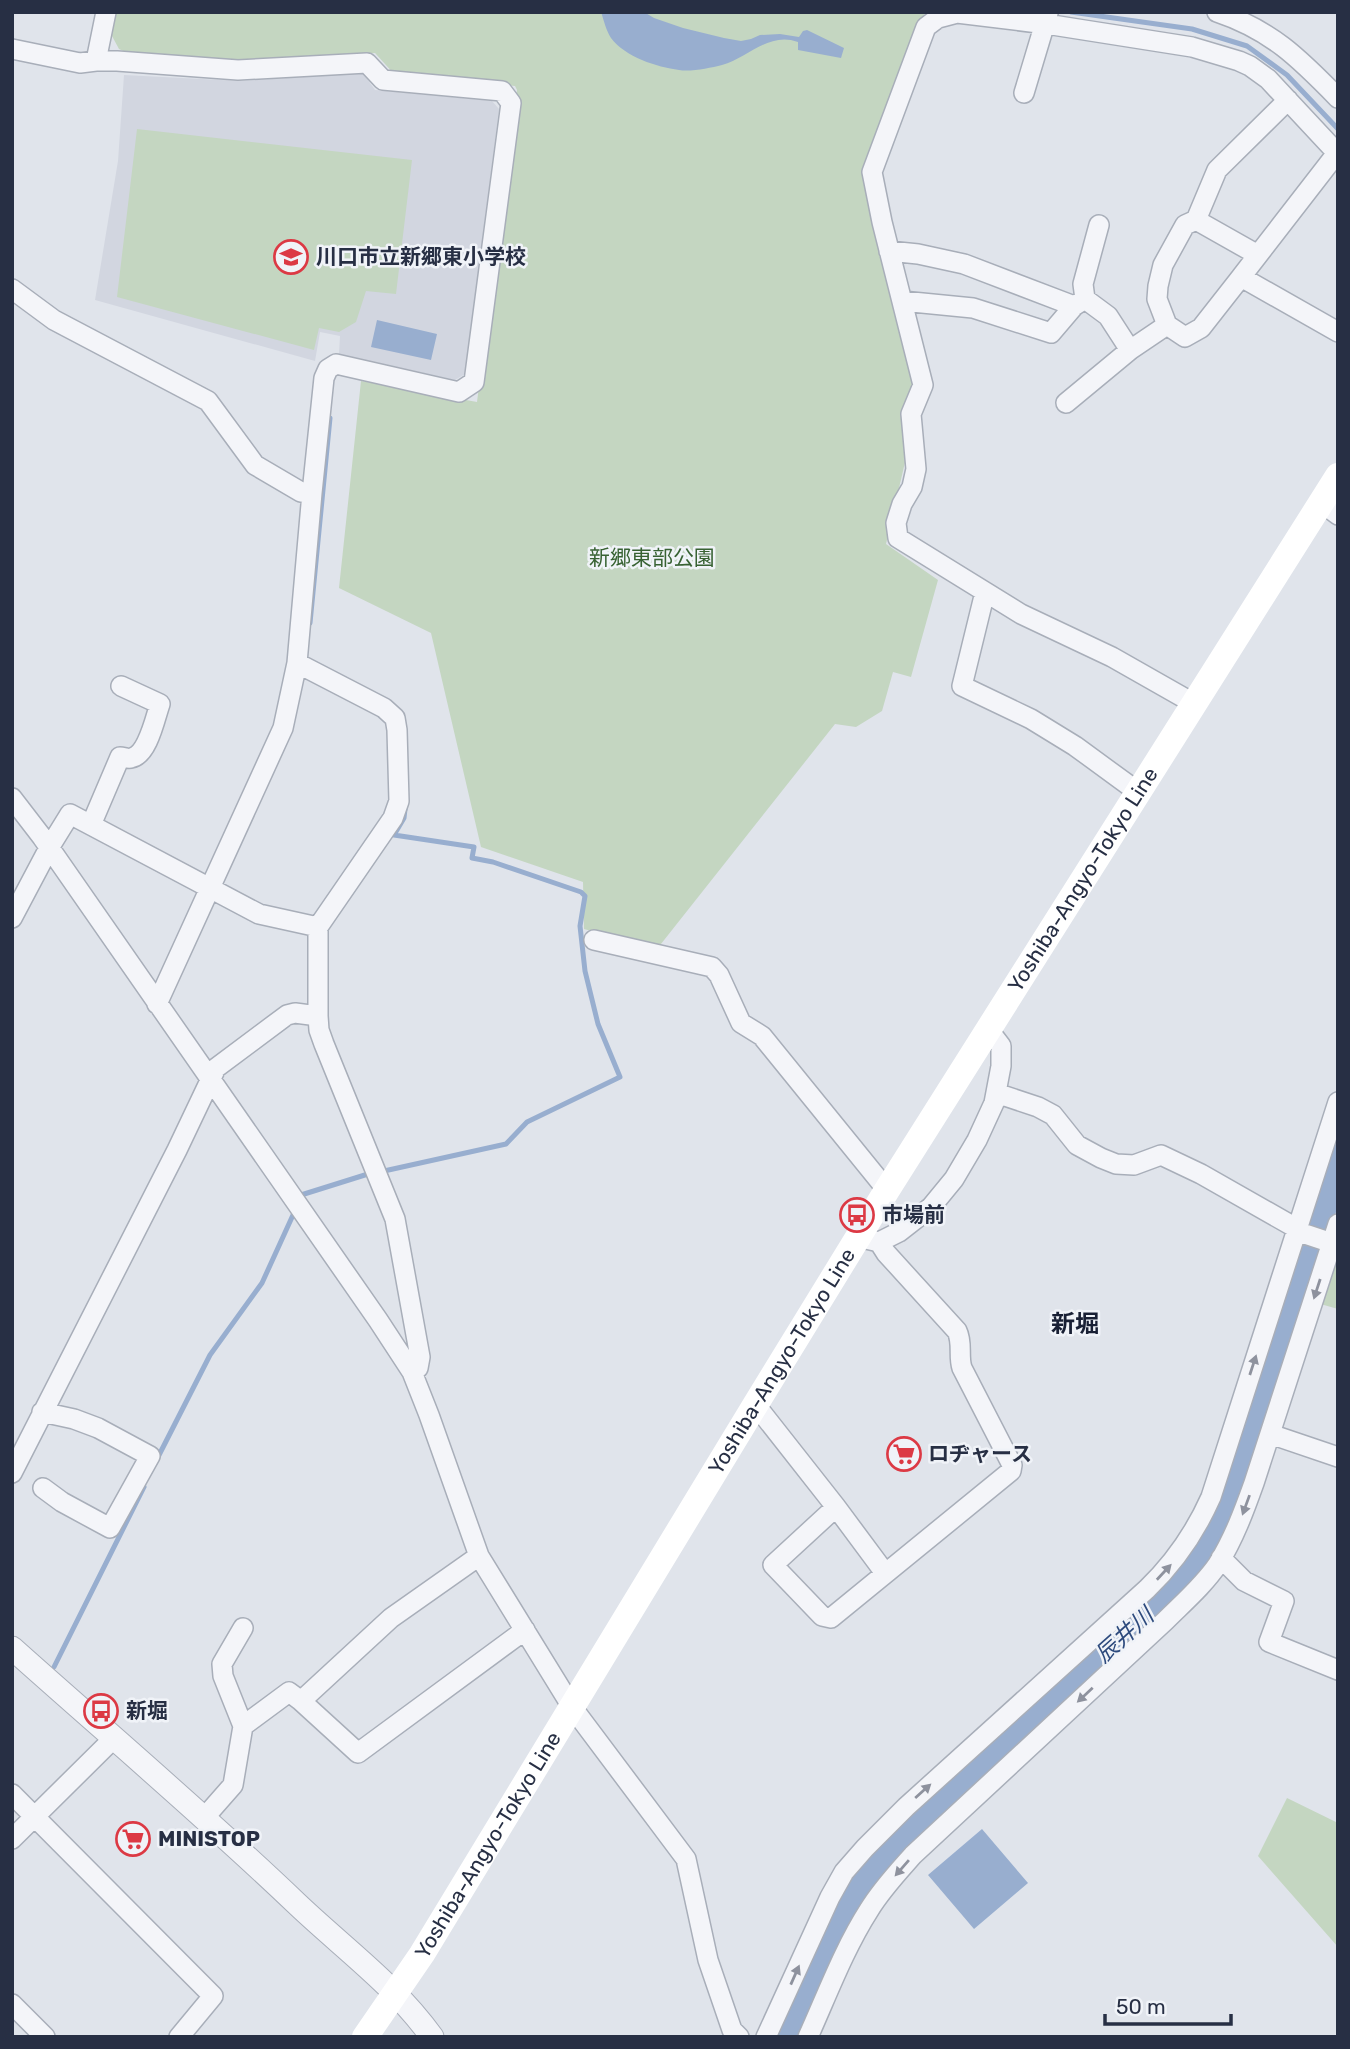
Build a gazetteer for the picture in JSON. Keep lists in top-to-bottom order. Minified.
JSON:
{"streets":{"main road":["Yoshiba-Angyo-Tokyo Line"]},"districts":["新堀"],"water":["辰井川"],"parks":["新郷東部公園"],"places":{"school or university":["川口市立新郷東小学校"],"bus stop":["市場前","新堀"],"supermarket":["ロヂャース","MINISTOP"]},"scale_bar":"50 m"}
